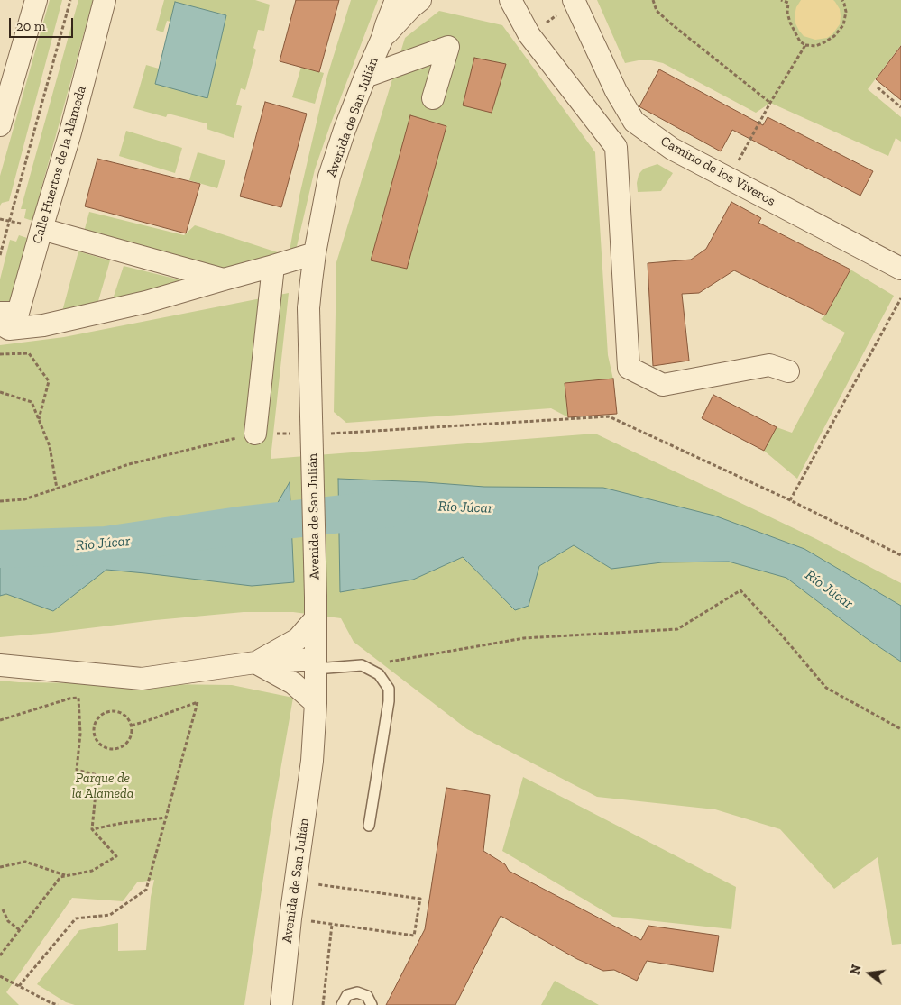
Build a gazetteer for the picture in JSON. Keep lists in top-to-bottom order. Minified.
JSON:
{"streets":{"street":["Avenida de San Julián","Calle Huertos de la Alameda","Camino de los Viveros"]},"water":["Río Júcar"],"parks":["Parque de la Alameda"],"scale_bar":"20 m","north":"left"}
